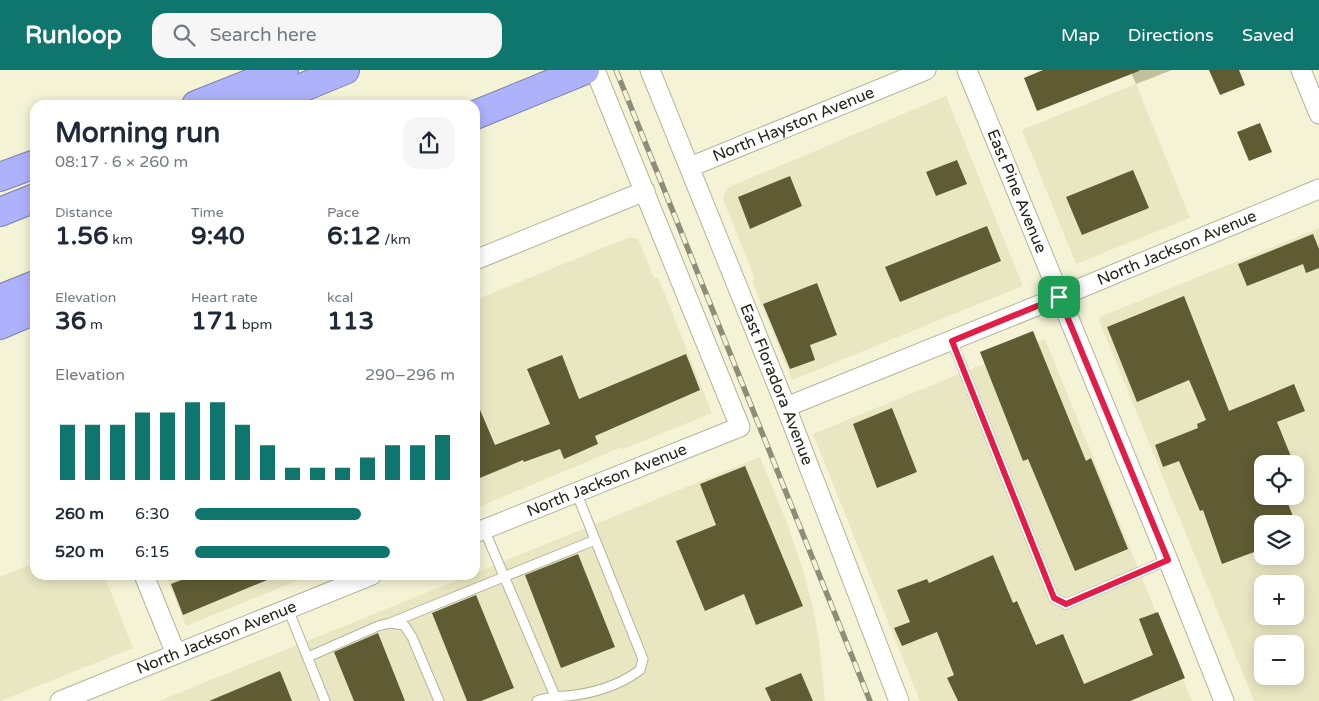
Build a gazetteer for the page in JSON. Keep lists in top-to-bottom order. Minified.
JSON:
{"streets":{"street":["North Hayston Avenue","East Pine Avenue","North Jackson Avenue","East Floradora Avenue"]},"crossings":[["North Hayston Avenue","East Floradora Avenue"],["East Pine Avenue","North Jackson Avenue"],["North Jackson Avenue","East Floradora Avenue"]],"page":{"header":"Runloop","search":"Search here","nav":["Map","Directions","Saved"],"heading":["Morning run","08:17 · 6 × 260 m"],"stats":[["Distance","1.56 km"],["Time","9:40"],["Pace","6:12 /km"],["Elevation","36 m"],["Heart rate","171 bpm"],["kcal","113"]],"chart":["Elevation","290–296 m"],"map_buttons":["+","−"],"list":[{"name":"260 m","note":"6:30"},{"name":"520 m","note":"6:15"}]}}
